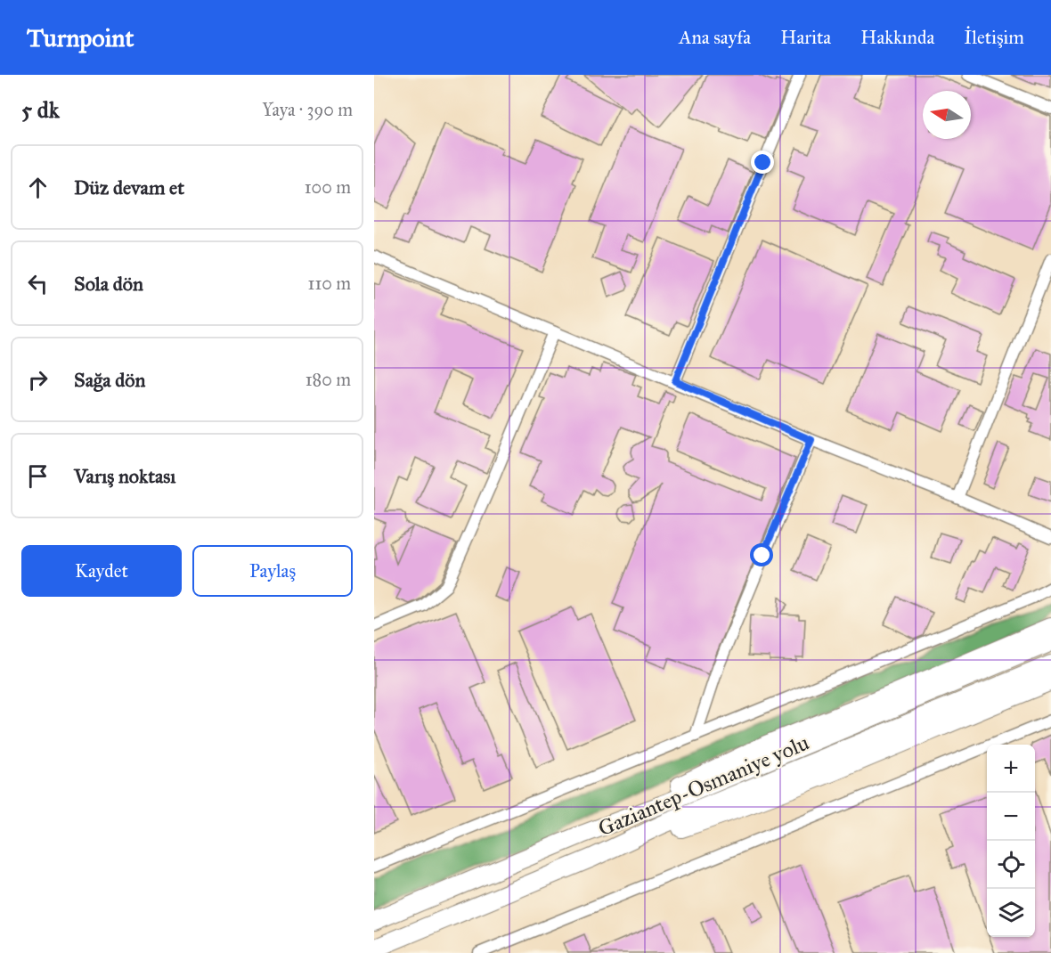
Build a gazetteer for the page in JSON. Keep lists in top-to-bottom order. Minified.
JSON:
{"streets":{"highway":["Gaziantep-Osmaniye yolu"]},"north":"left","page":{"header":"Turnpoint","nav":["Ana sayfa","Harita","Hakkında","İletişim"],"heading":["5 dk","Yaya · 390 m"],"list":[["Düz devam et","100 m"],["Sola dön","110 m"],["Sağa dön","180 m"],"Varış noktası"],"buttons":["Kaydet","Paylaş"],"map_buttons":["+","−"]}}
